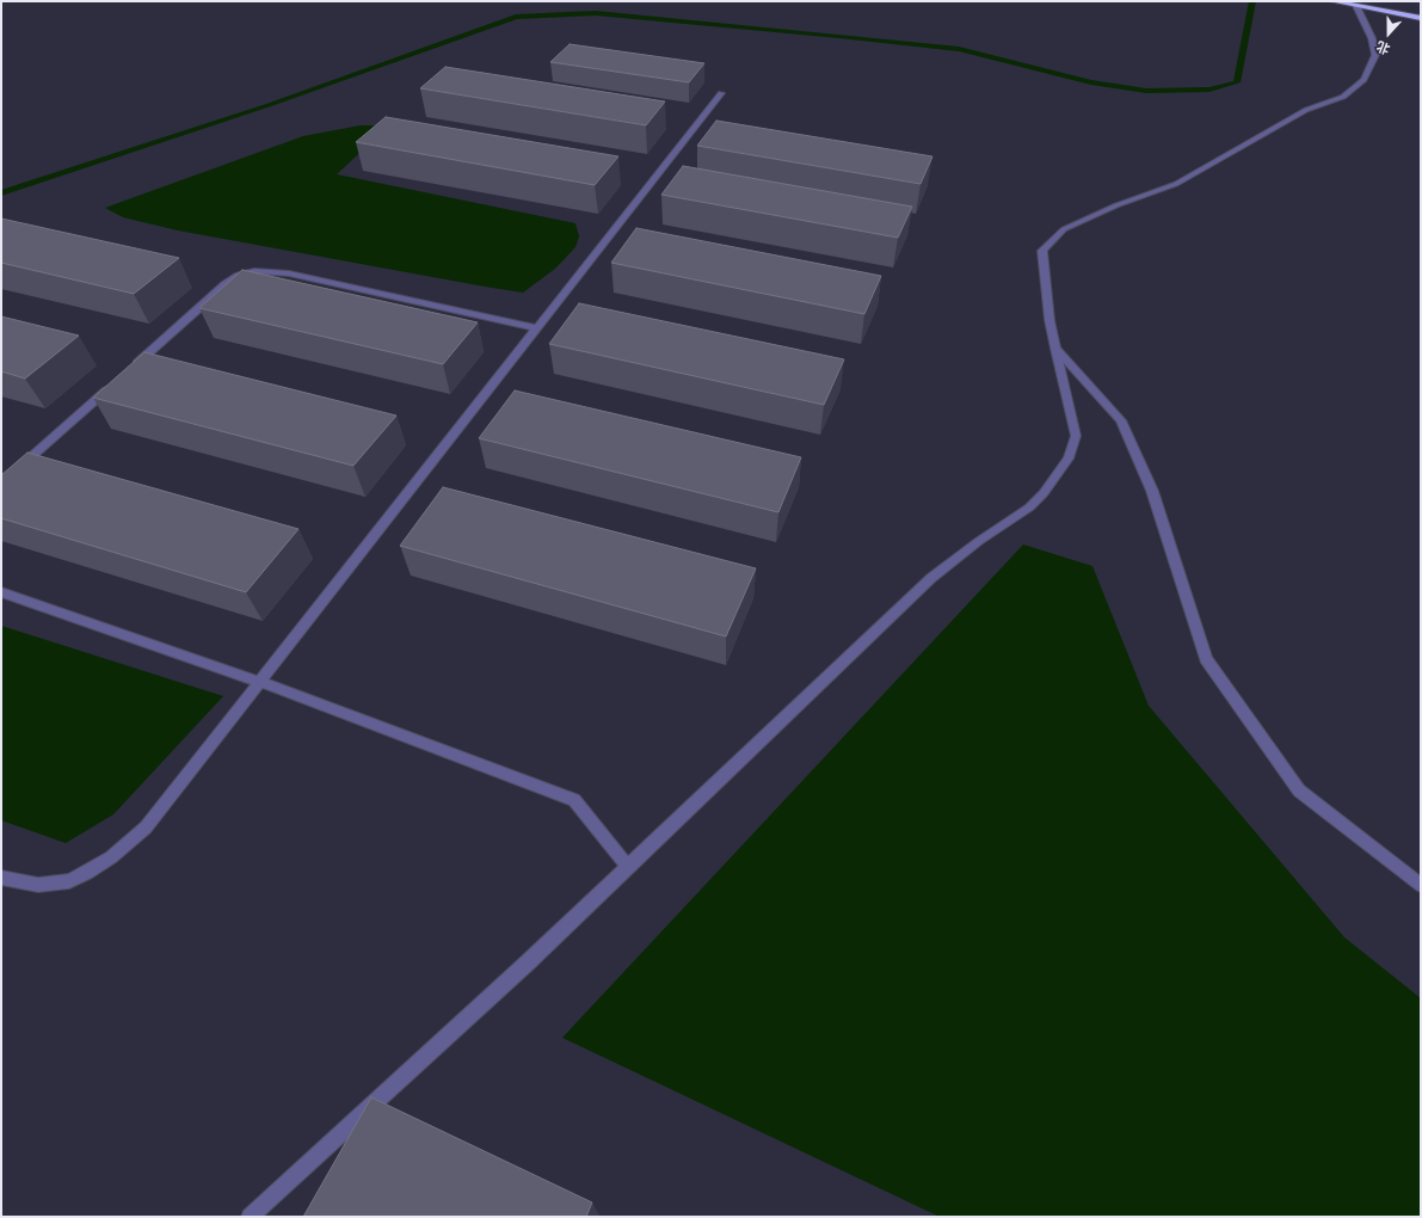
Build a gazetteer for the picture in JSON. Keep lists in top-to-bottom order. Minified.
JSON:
{"north":"bottom"}
